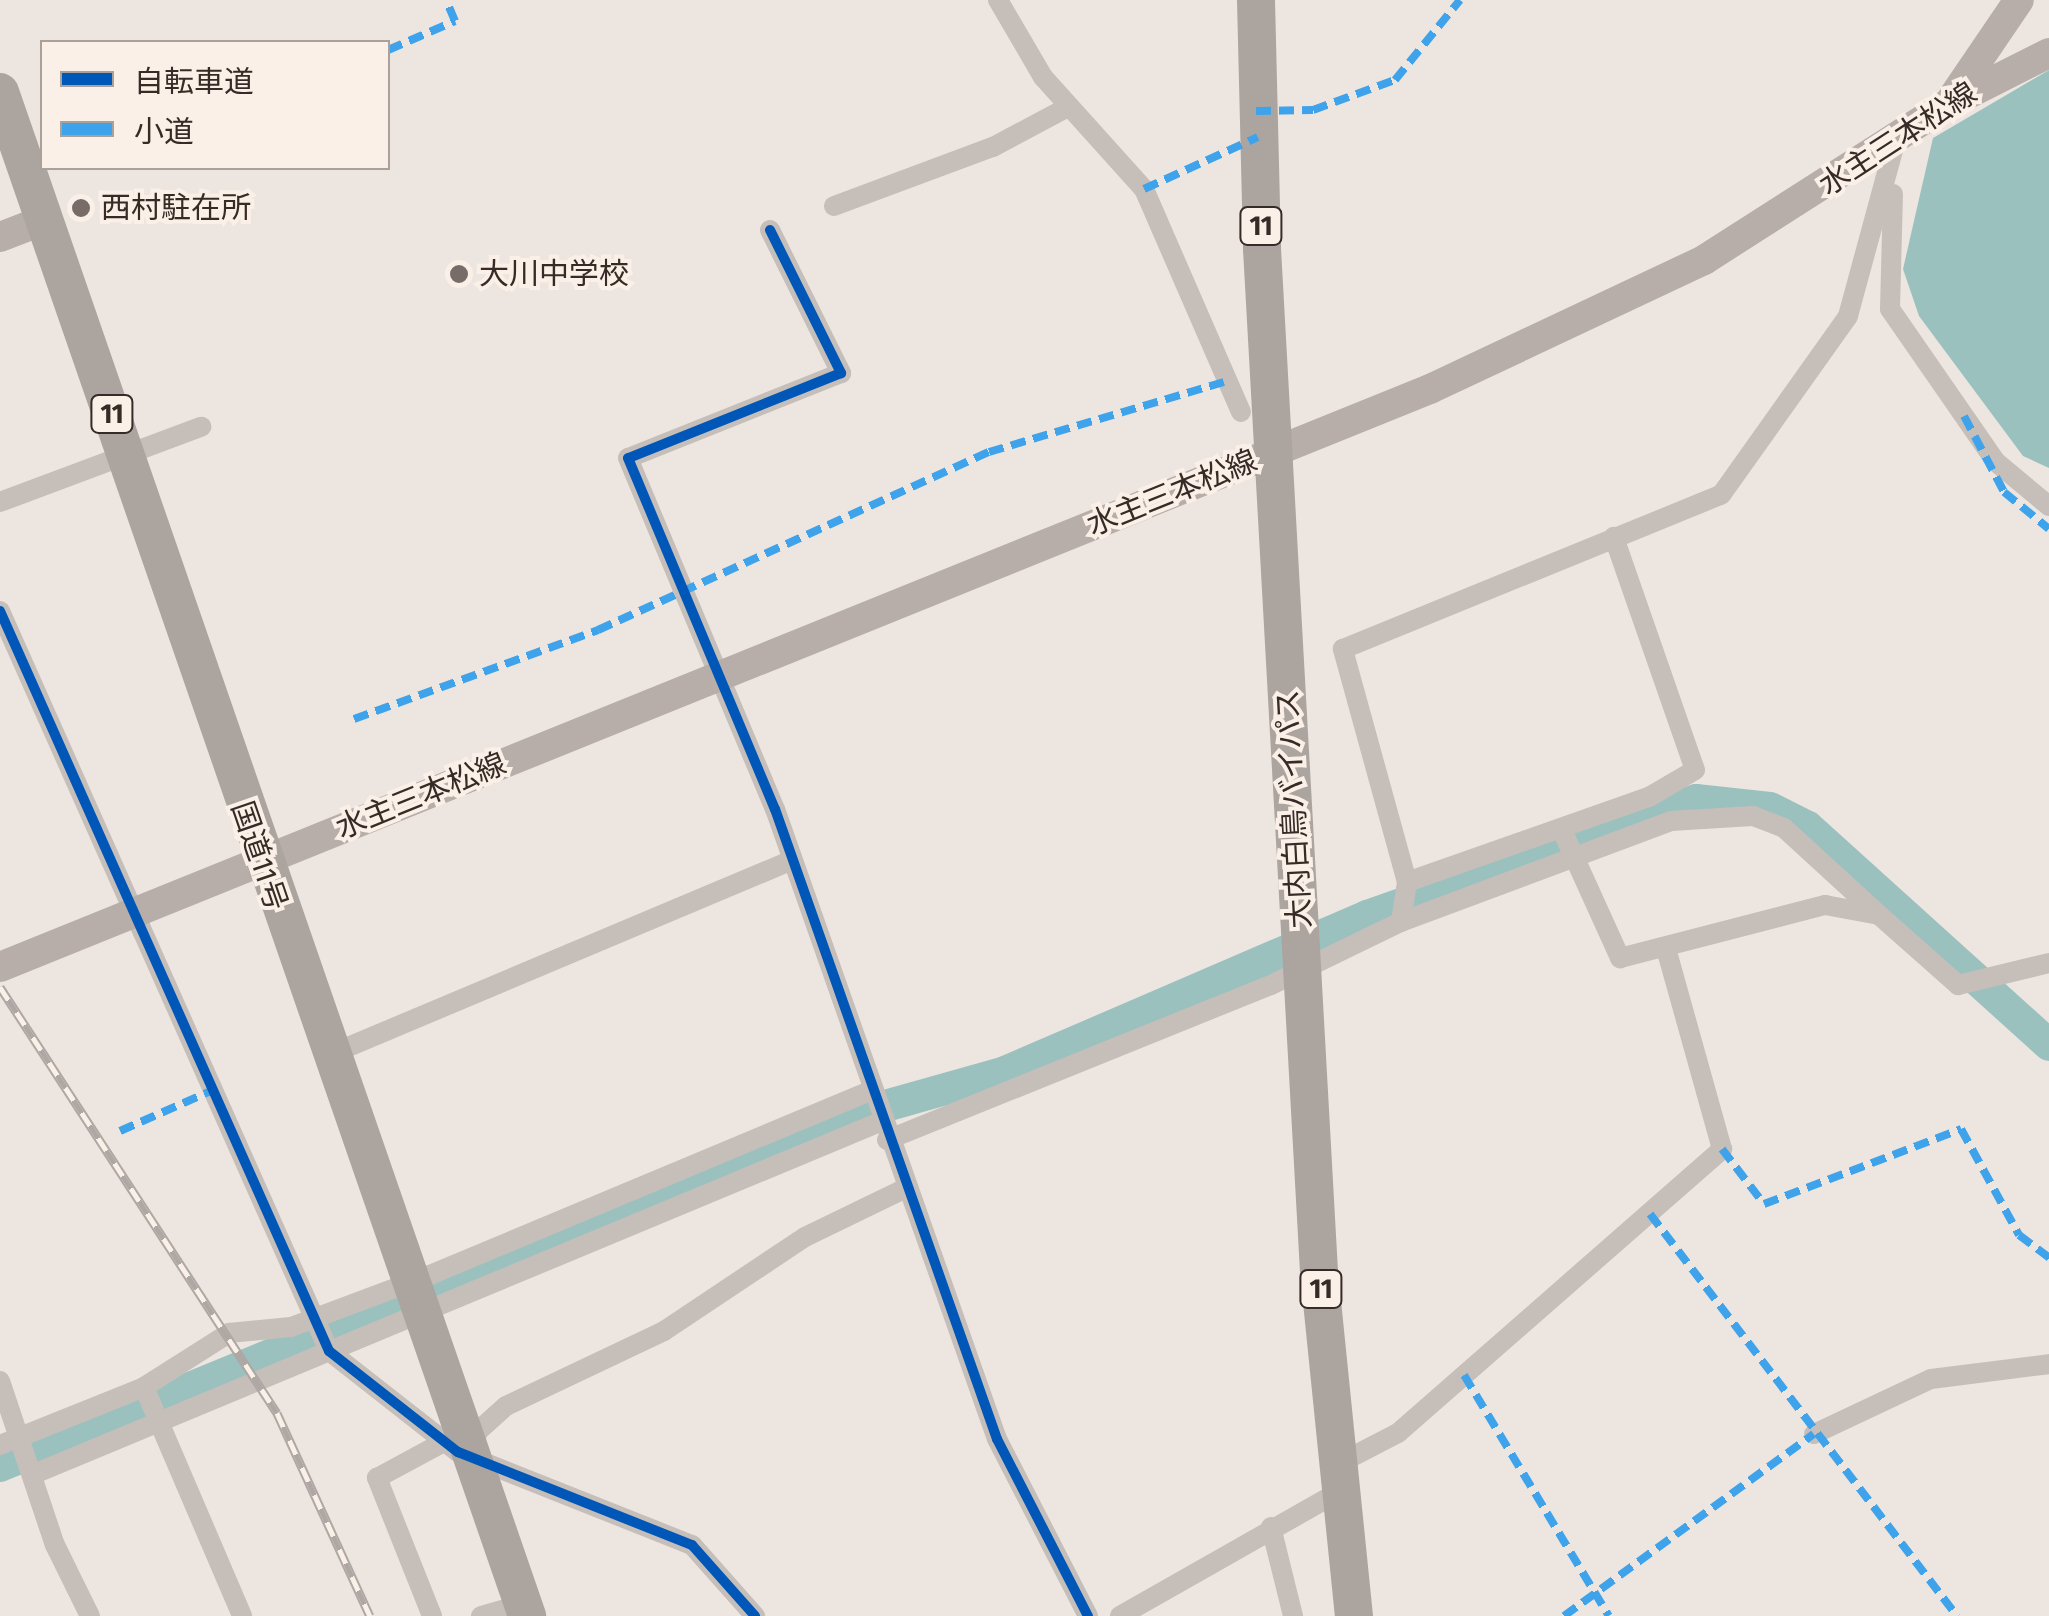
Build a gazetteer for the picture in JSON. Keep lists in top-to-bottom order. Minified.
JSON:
{"streets":{"highway":["11","大内白鳥バイパス","国道11号"],"main road":["水主三本松線"]},"crossings":[["水主三本松線","大内白鳥バイパス"],["水主三本松線","国道11号"]],"places":["西村駐在所","大川中学校"],"legend":["自転車道","小道"]}
